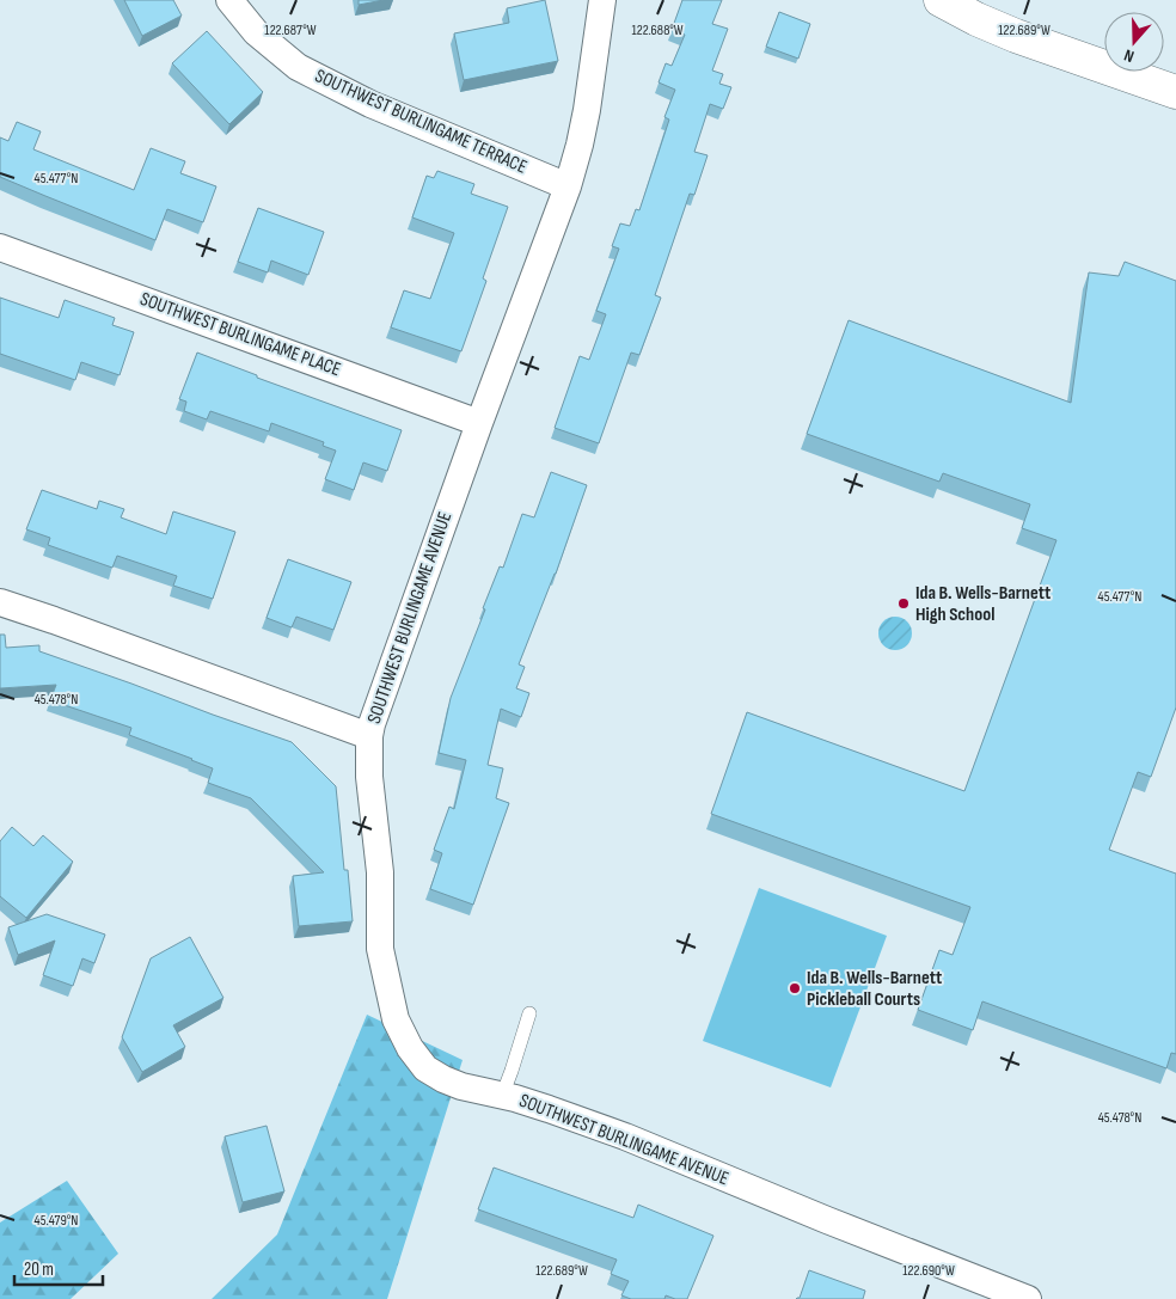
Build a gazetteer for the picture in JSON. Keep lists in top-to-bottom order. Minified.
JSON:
{"streets":{"street":["SOUTHWEST BURLINGAME TERRACE","SOUTHWEST BURLINGAME PLACE","SOUTHWEST BURLINGAME AVENUE"]},"crossings":[["SOUTHWEST BURLINGAME TERRACE","SOUTHWEST BURLINGAME AVENUE"],["SOUTHWEST BURLINGAME PLACE","SOUTHWEST BURLINGAME AVENUE"]],"places":["Ida B. Wells-Barnett High School","Ida B. Wells-Barnett Pickleball Courts"],"scale_bar":"20 m","north":"bottom","coordinates":["122.687°W","122.688°W","122.689°W","45.477°N","45.478°N","45.479°N","122.690°W"]}
